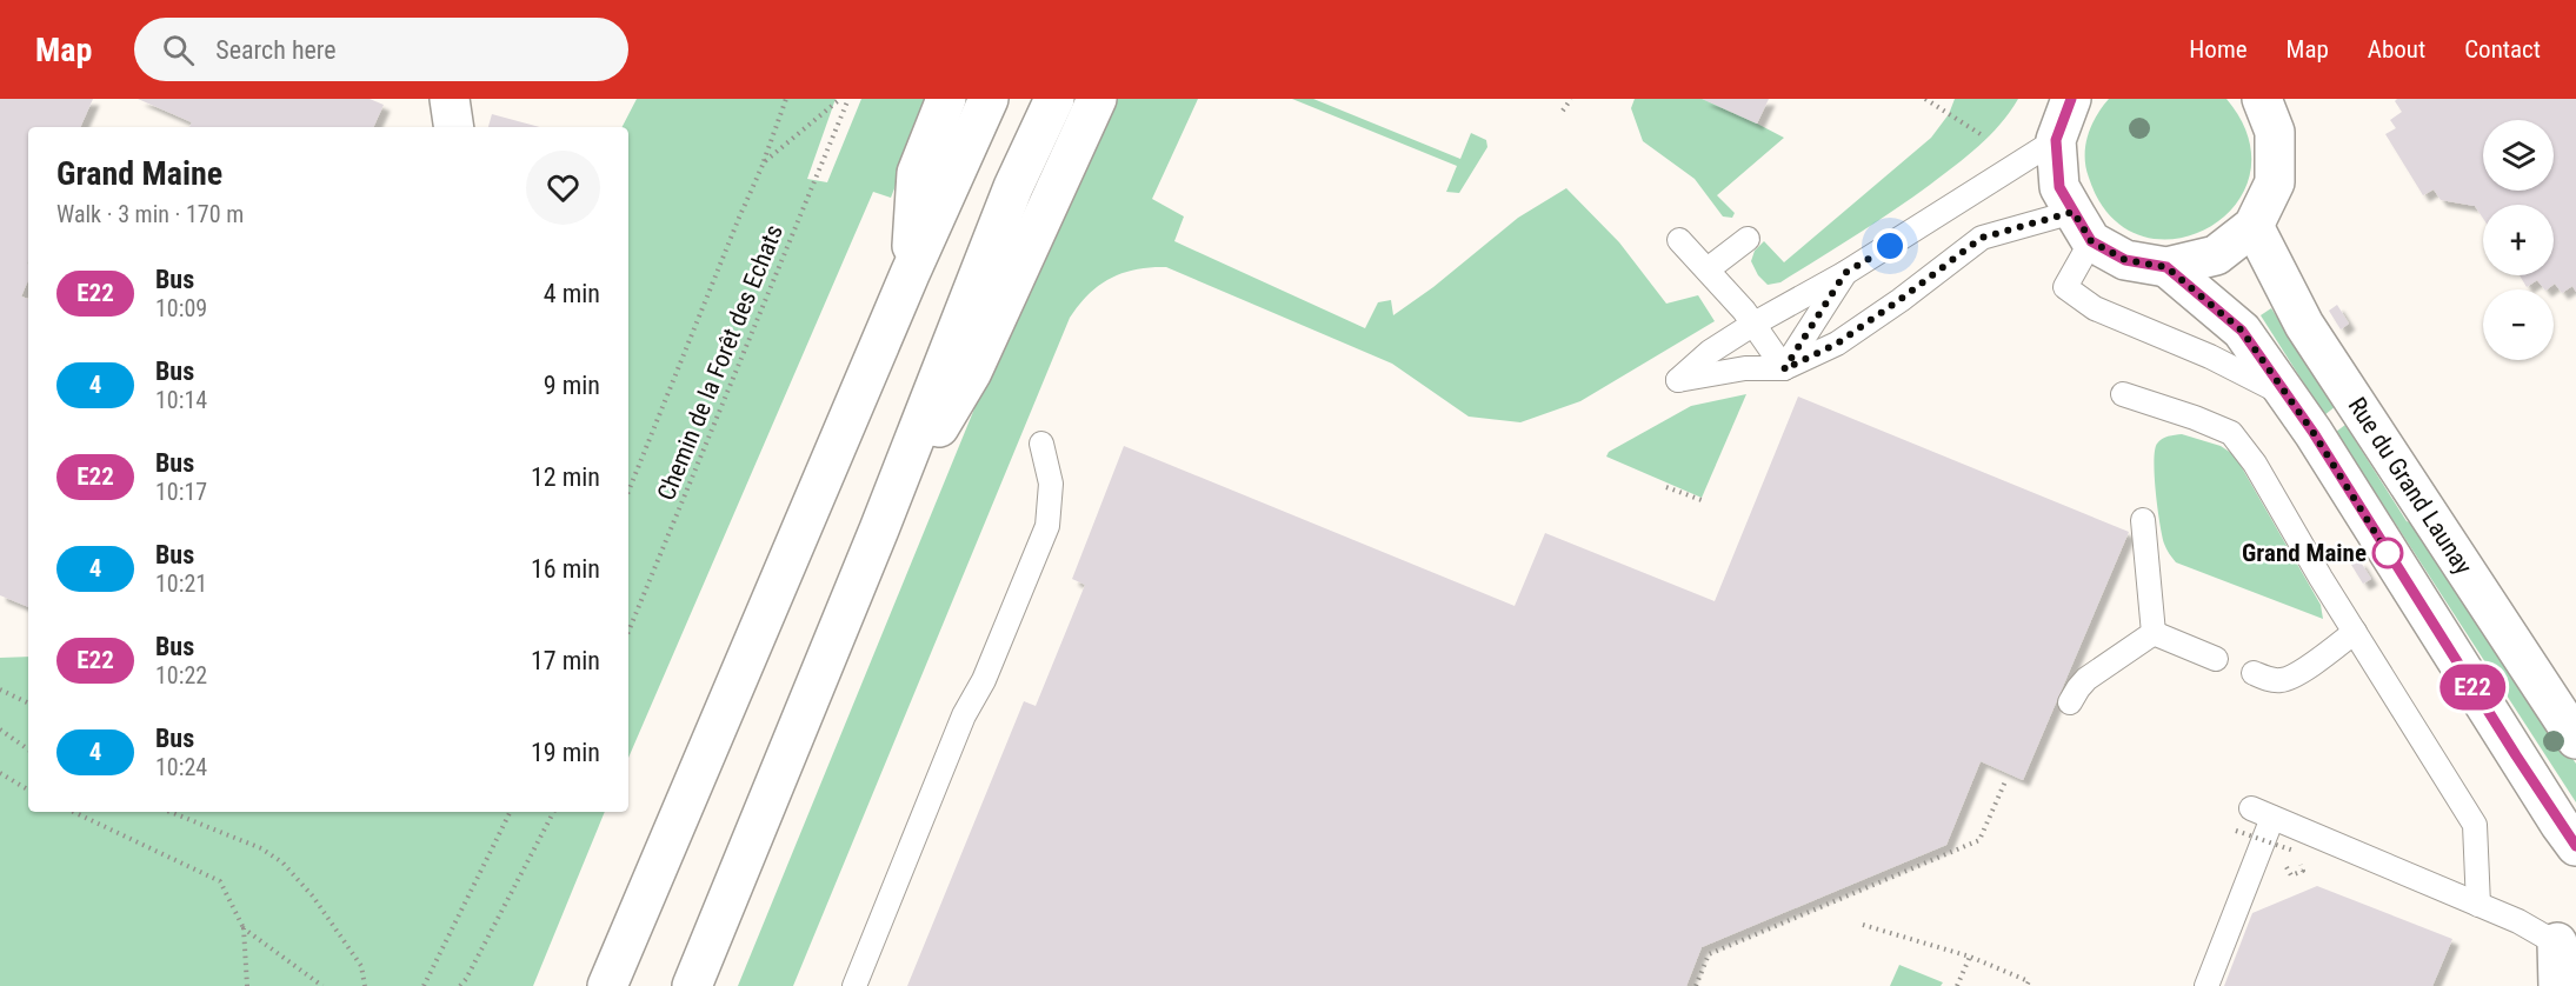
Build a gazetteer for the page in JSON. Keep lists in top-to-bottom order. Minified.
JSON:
{"streets":{"main road":["Rue du Grand Launay"],"path":["Chemin de la Forêt des Echats"]},"places":["Grand Maine"],"lines":["bus line E22"],"page":{"header":"Map","search":"Search here","nav":["Home","Map","About","Contact"],"on_map":"E22","map_buttons":["+","−"],"heading":["Grand Maine","Walk · 3 min · 170 m"],"list":[{"mark":"E22","name":"Bus","note":"10:09","value":"4 min"},{"mark":"4","name":"Bus","note":"10:14","value":"9 min"},{"mark":"E22","name":"Bus","note":"10:17","value":"12 min"},{"mark":"4","name":"Bus","note":"10:21","value":"16 min"},{"mark":"E22","name":"Bus","note":"10:22","value":"17 min"},{"mark":"4","name":"Bus","note":"10:24","value":"19 min"}]}}
